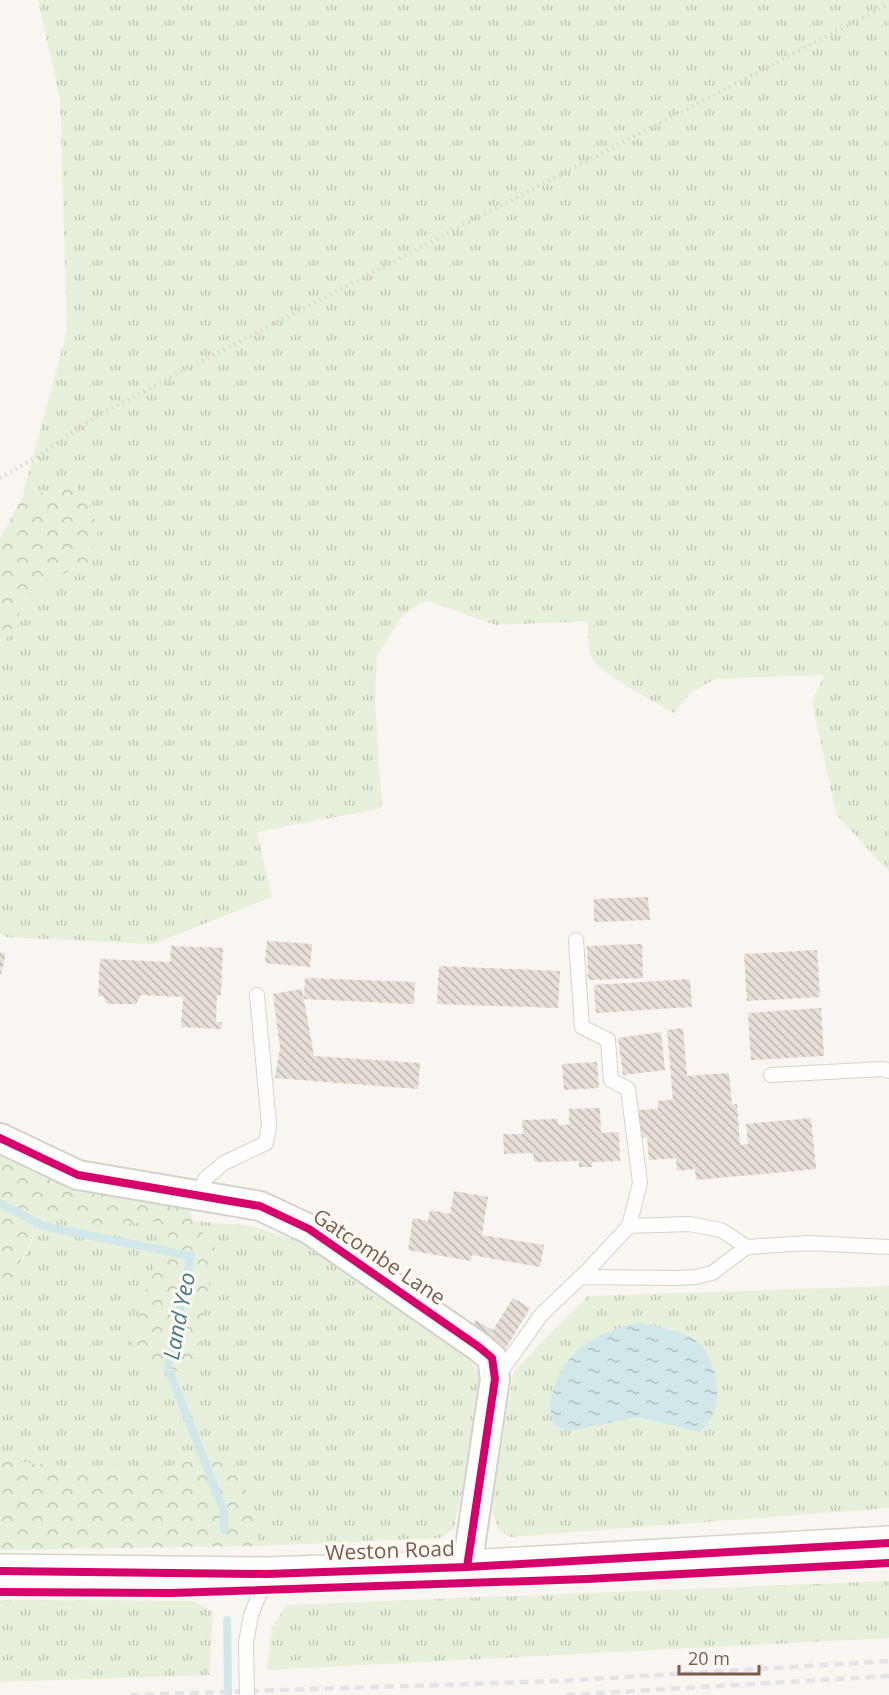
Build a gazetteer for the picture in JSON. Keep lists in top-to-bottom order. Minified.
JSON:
{"streets":{"street":["Gatcombe Lane","Weston Road"]},"crossings":[["Gatcombe Lane","Weston Road"]],"water":["Land Yeo"],"scale_bar":"20 m"}
